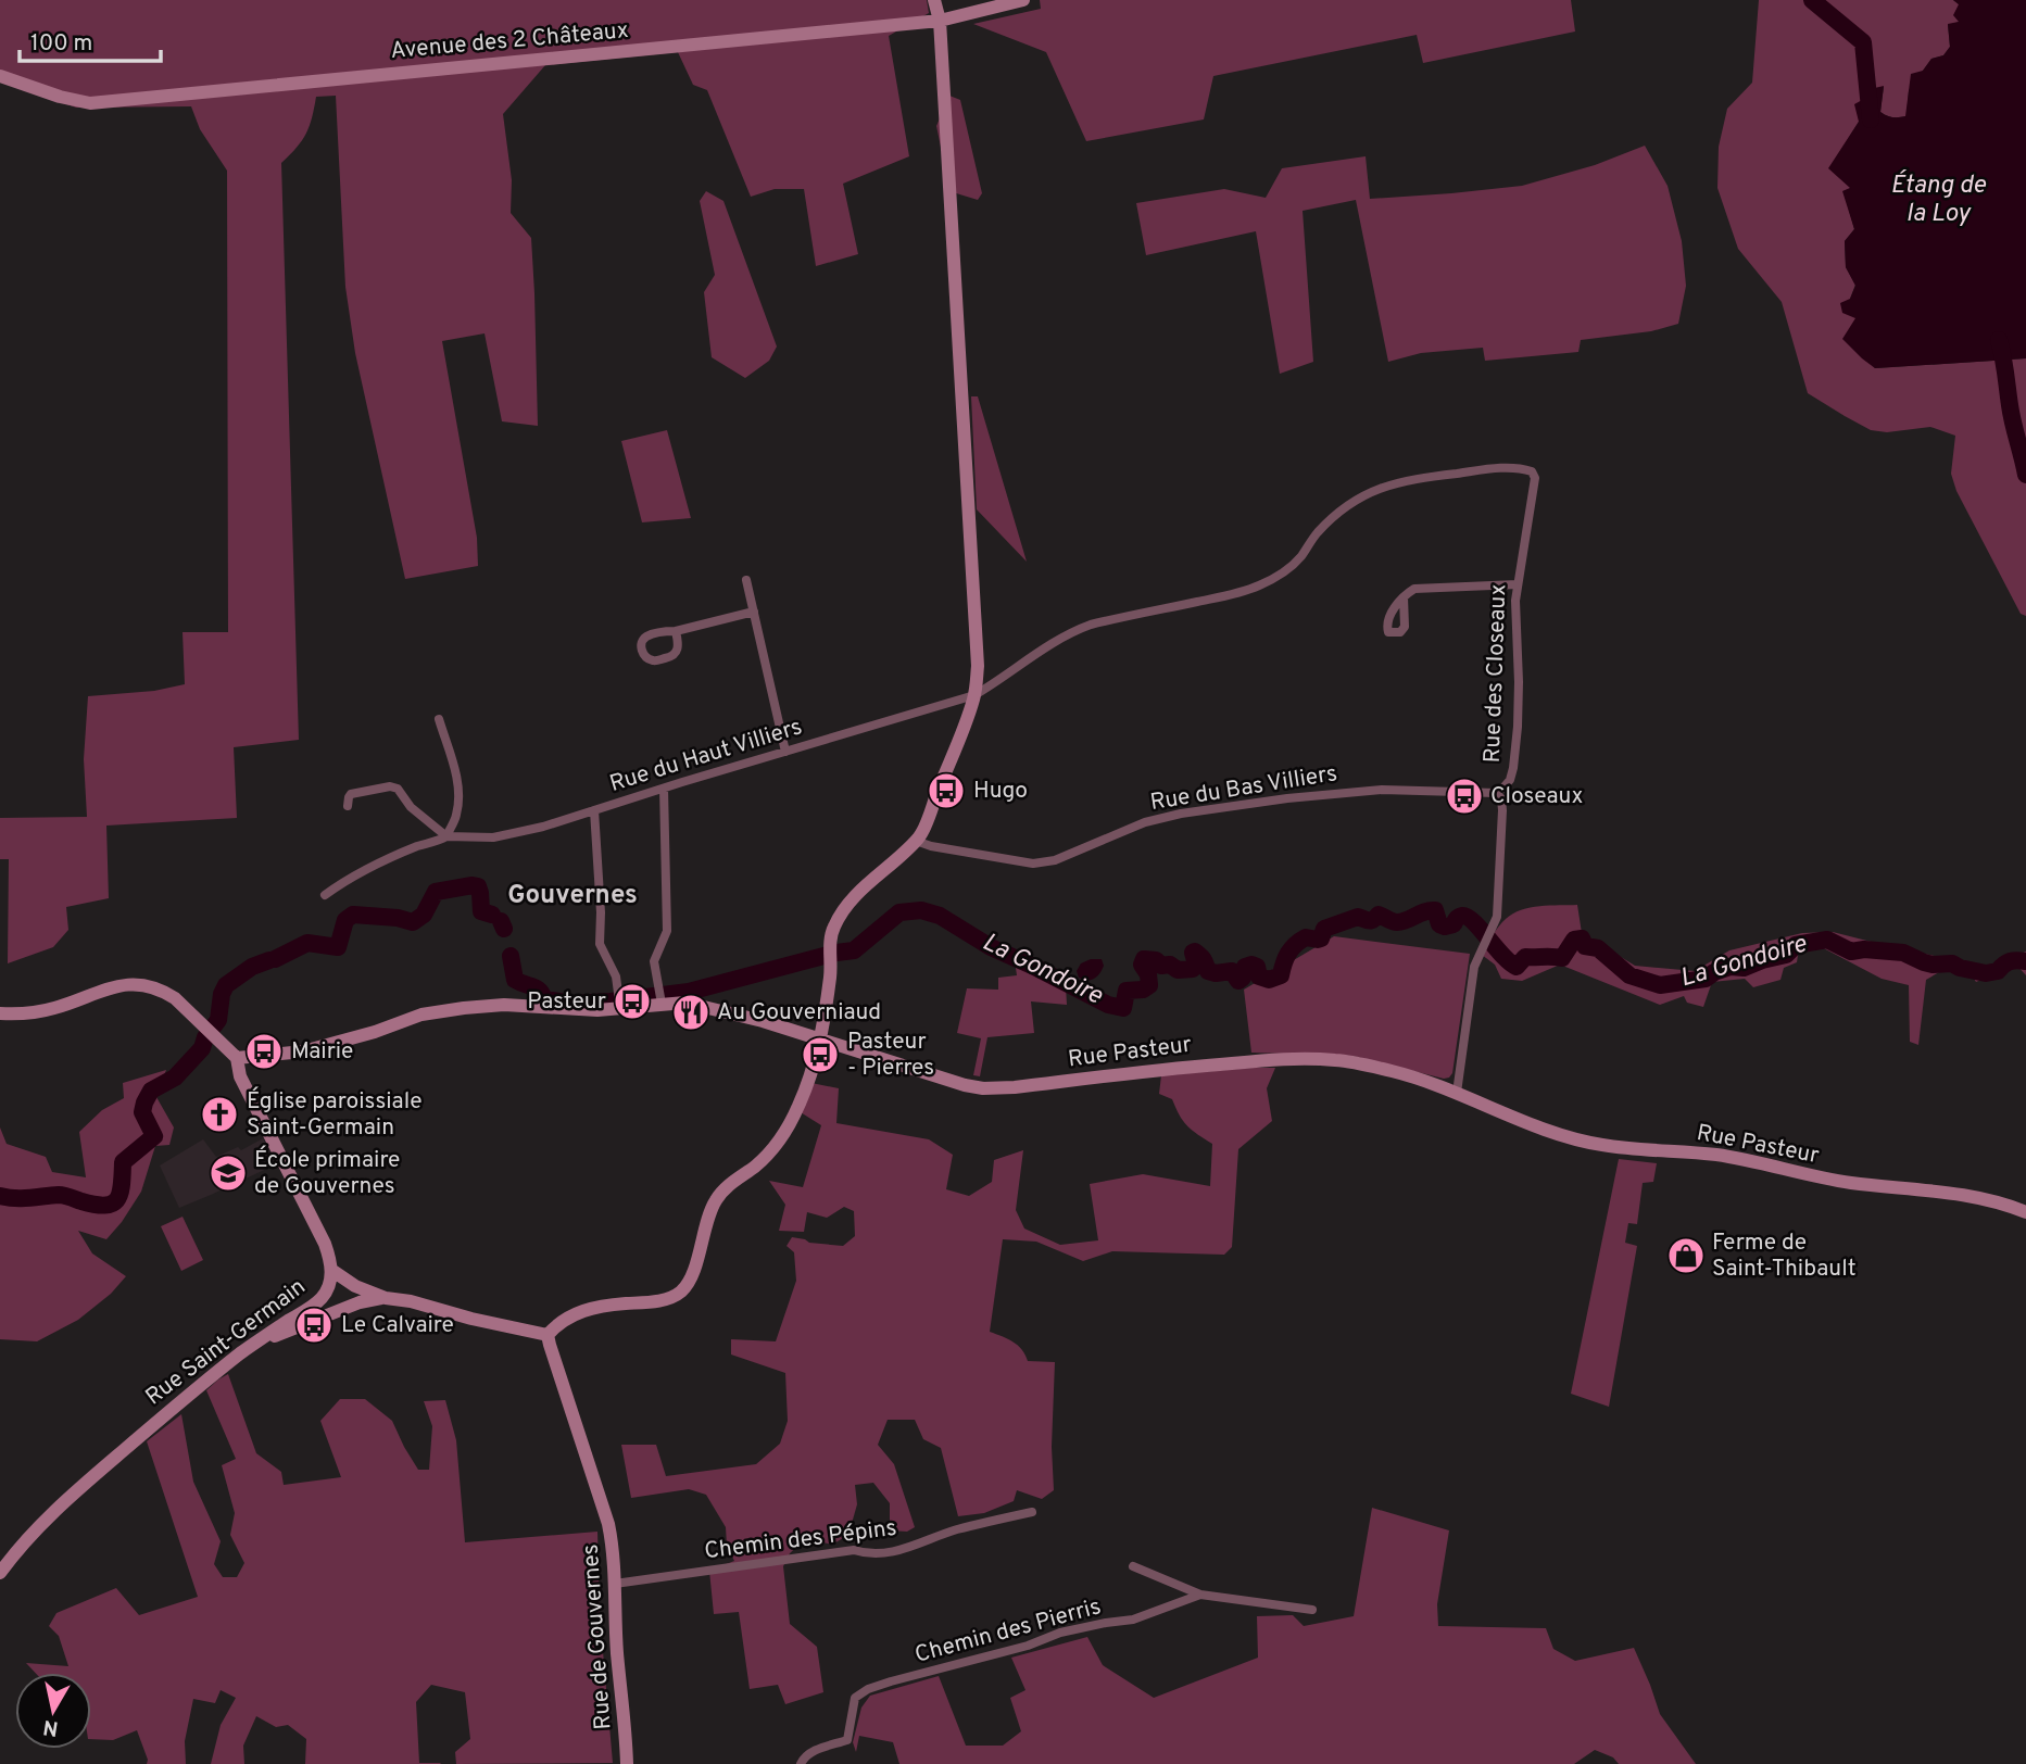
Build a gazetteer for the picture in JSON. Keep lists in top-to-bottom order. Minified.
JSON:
{"streets":{"street":["Avenue des 2 Châteaux","Rue des Closeaux","Rue du Haut Villiers","Rue du Bas Villiers","Rue Pasteur","Rue Saint-Germain","Chemin des Pépins","Chemin des Pierris","Rue de Gouvernes"]},"crossings":[["Rue des Closeaux","Rue du Haut Villiers"],["Rue des Closeaux","Rue du Bas Villiers"],["Rue des Closeaux","Rue Pasteur"],["Rue Pasteur","Rue Saint-Germain"],["Chemin des Pépins","Rue de Gouvernes"]],"districts":["Gouvernes"],"water":["Étang de la Loy","La Gondoire"],"places":{"bus stop":["Hugo","Closeaux","Pasteur","Mairie","Pasteur - Pierres","Le Calvaire"],"restaurant":["Au Gouverniaud"],"church":["Église paroissiale Saint-Germain"],"school or university":["École primaire de Gouvernes"],"shop":["Ferme de Saint-Thibault"]},"scale_bar":"100 m","north":"bottom"}
